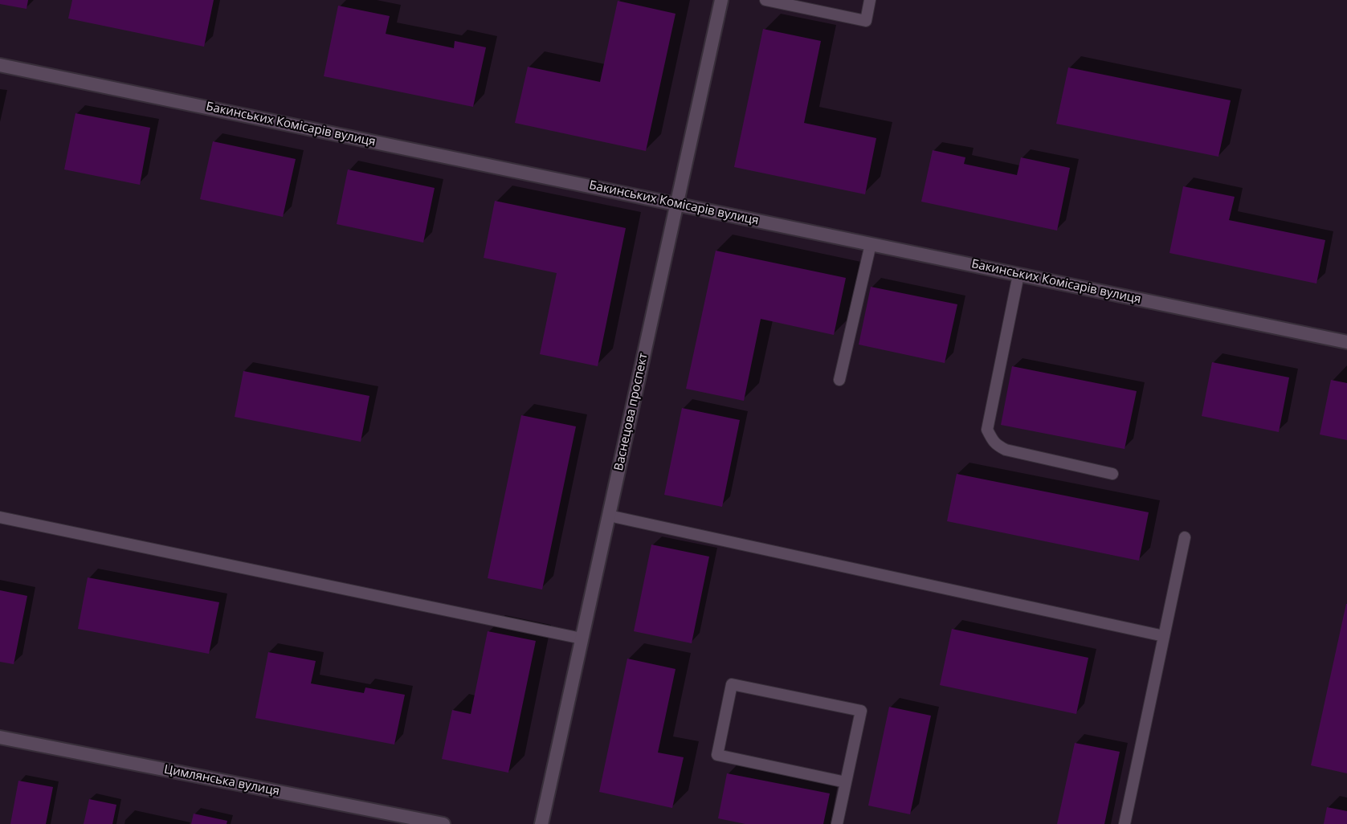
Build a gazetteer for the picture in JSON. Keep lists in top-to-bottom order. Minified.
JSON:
{"streets":{"street":["Бакинських Комісарів вулиця","Васнецова проспект","Цимлянська вулиця"]},"crossings":[["Бакинських Комісарів вулиця","Васнецова проспект"]]}
